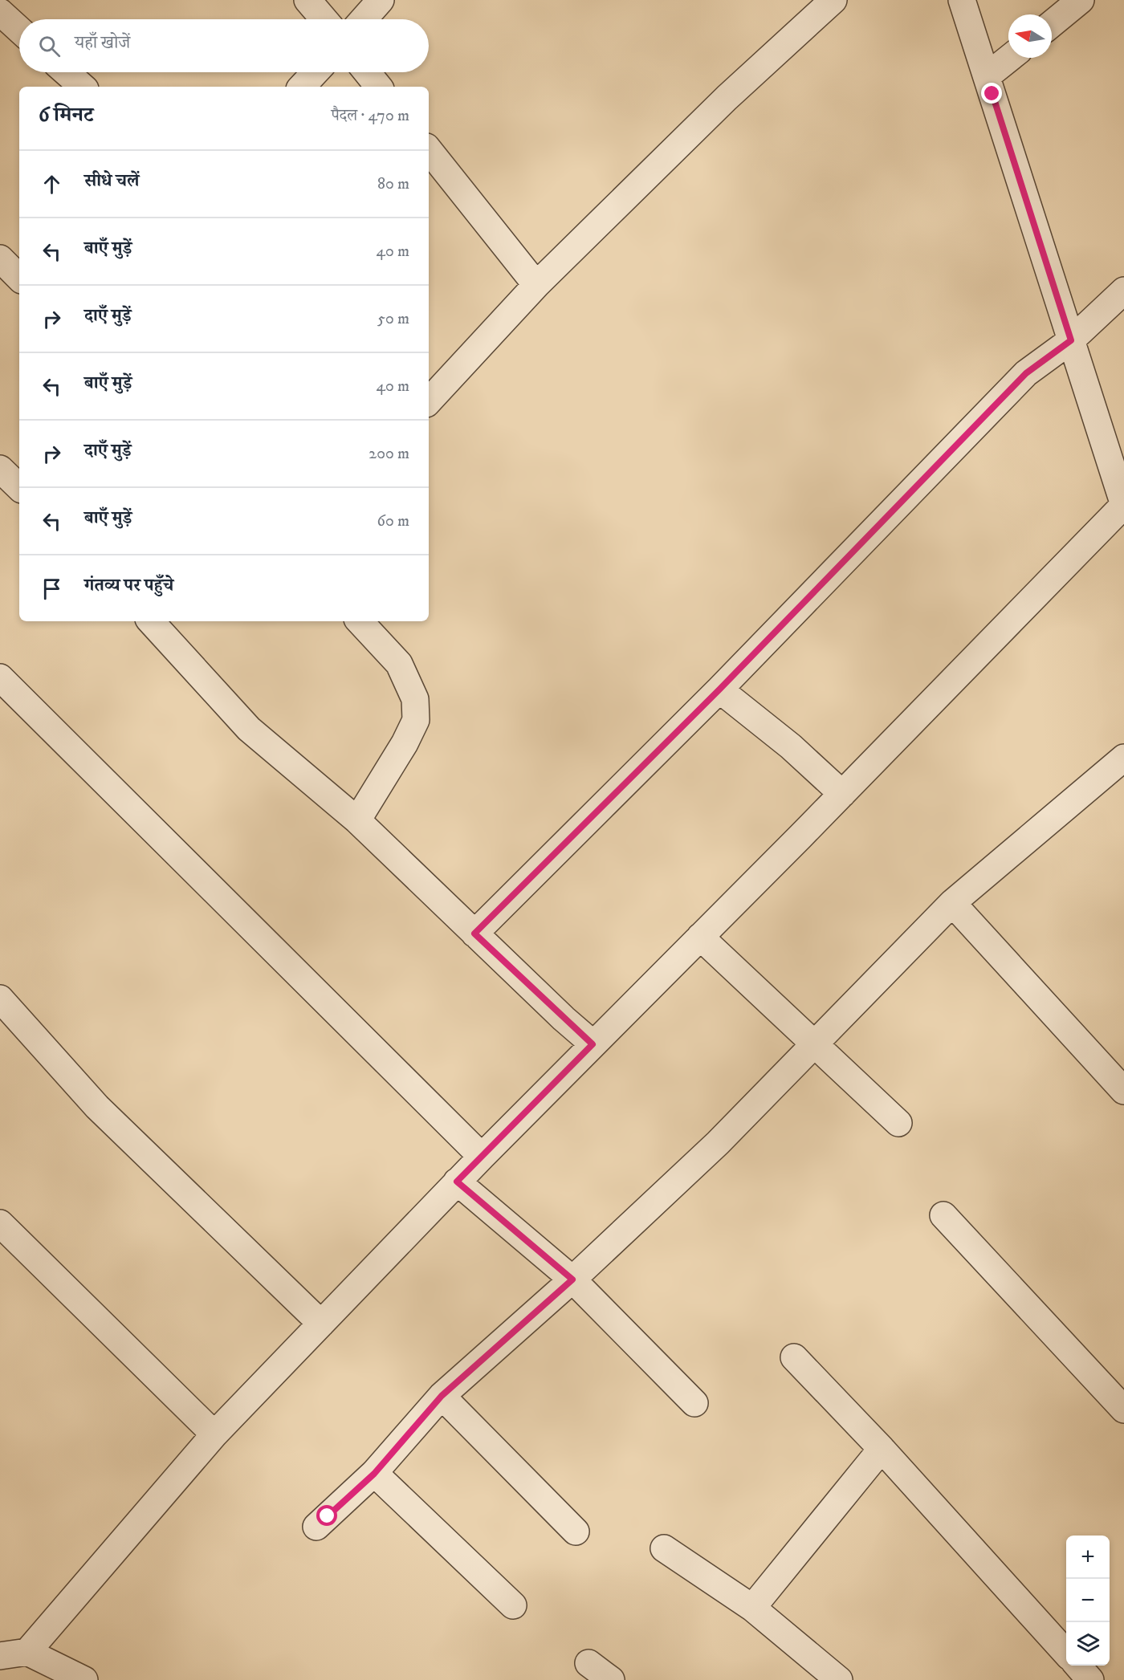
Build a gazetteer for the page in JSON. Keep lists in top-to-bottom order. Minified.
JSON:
{"north":"left","page":{"search":"यहाँ खोजें","heading":["6 मिनट","पैदल · 470 m"],"list":[["सीधे चलें","80 m"],["बाएँ मुड़ें","40 m"],["दाएँ मुड़ें","50 m"],["बाएँ मुड़ें","40 m"],["दाएँ मुड़ें","200 m"],["बाएँ मुड़ें","60 m"],"गंतव्य पर पहुँचे"],"map_buttons":["+","−"]}}
